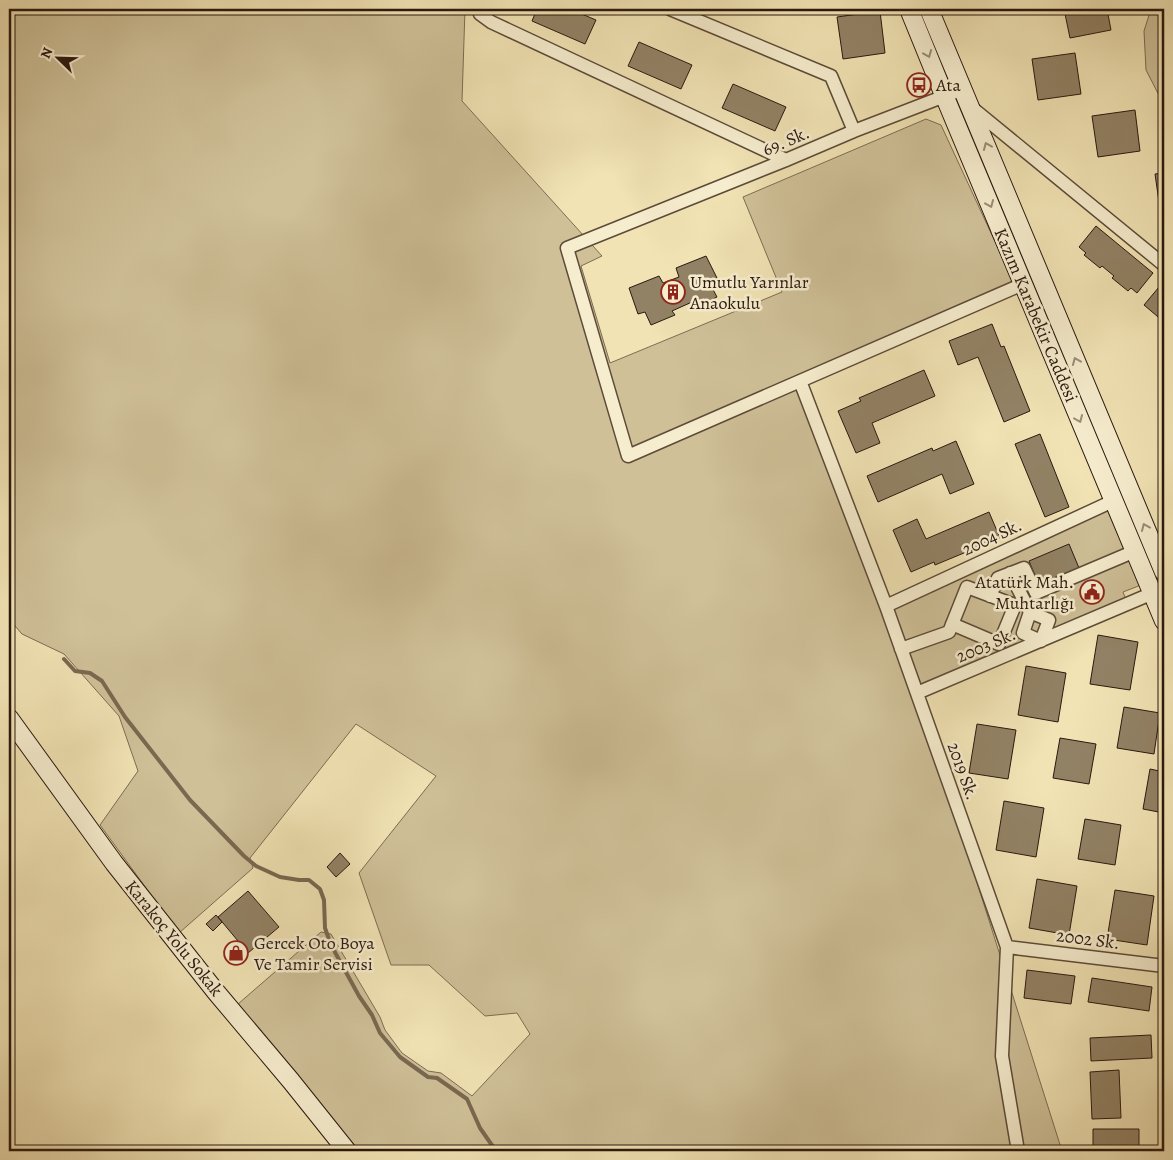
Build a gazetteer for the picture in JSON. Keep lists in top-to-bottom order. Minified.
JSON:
{"streets":{"street":["69. Sk.","Kazım Karabekir Caddesi","2004 Sk.","2003 Sk.","2019 Sk.","Karakoç Yolu Sokak","2002 Sk."]},"crossings":[["69. Sk.","Kazım Karabekir Caddesi"],["69. Sk.","2019 Sk."],["Kazım Karabekir Caddesi","2004 Sk."],["Kazım Karabekir Caddesi","2003 Sk."],["2004 Sk.","2019 Sk."],["2003 Sk.","2019 Sk."],["2019 Sk.","2002 Sk."]],"places":{"bus stop":["Ata"],"building":["Umutlu Yarınlar Anaokulu"],"public building":["Atatürk Mah. Muhtarlığı"],"shop":["Gercek Oto Boya Ve Tamir Servisi"]},"north":"top left"}
